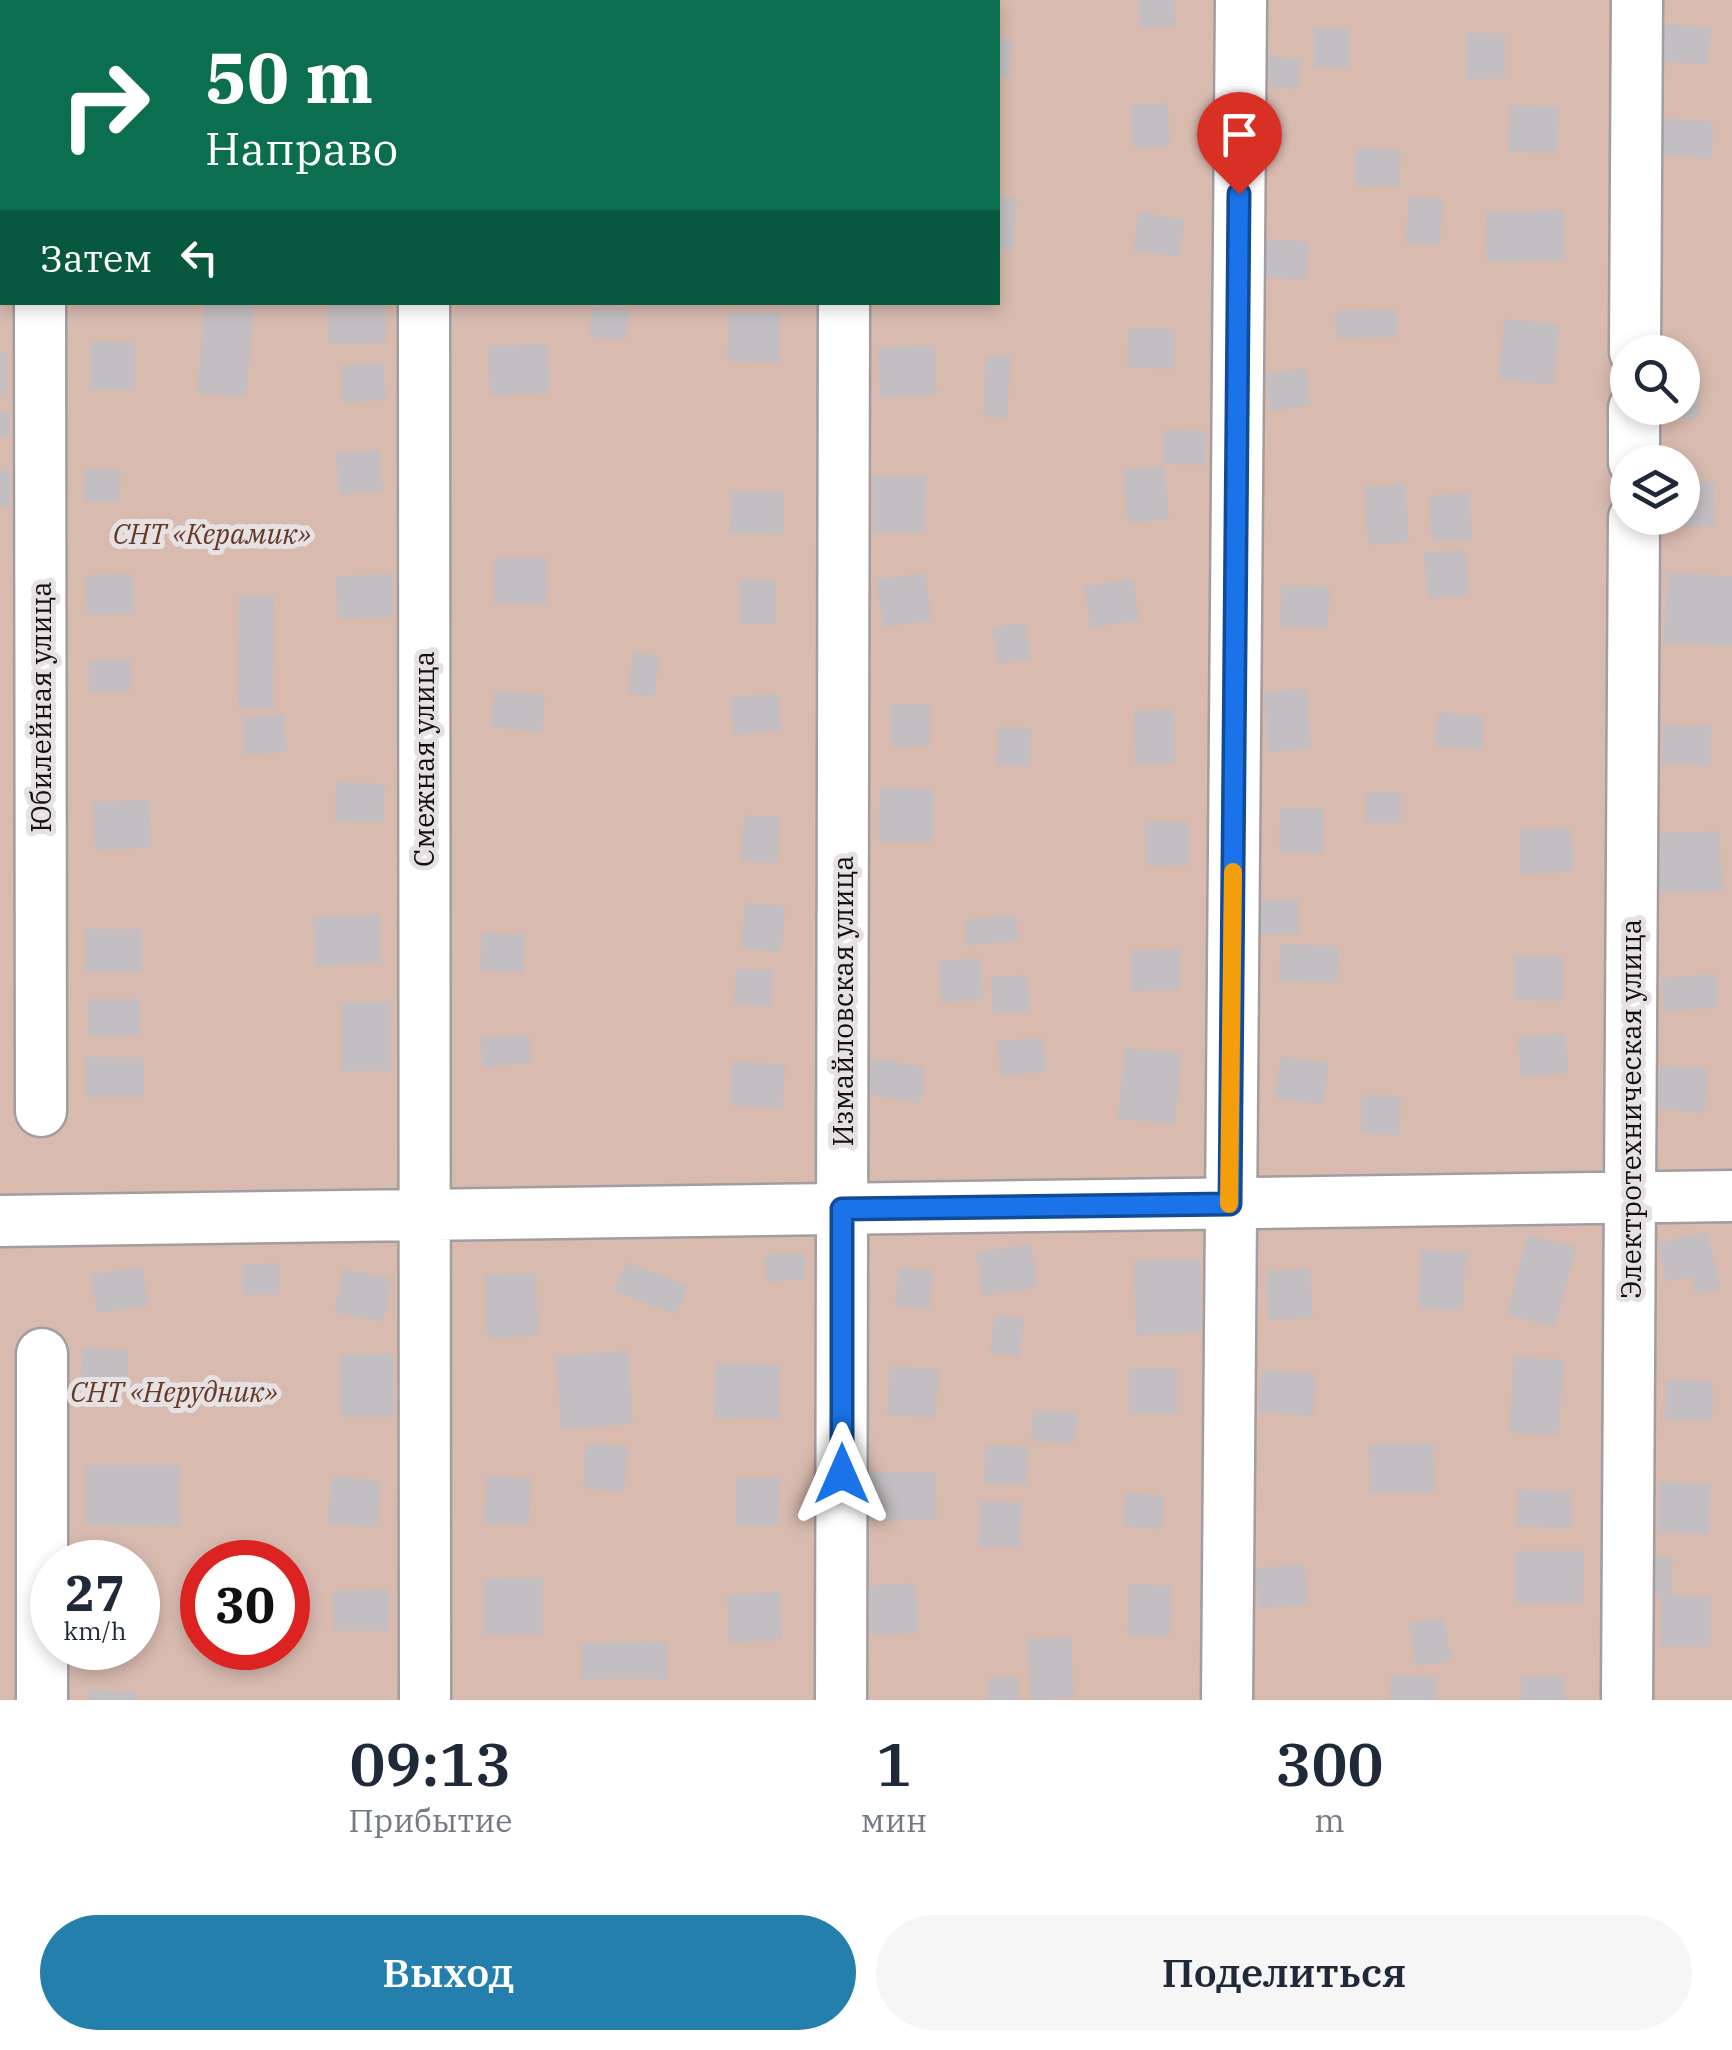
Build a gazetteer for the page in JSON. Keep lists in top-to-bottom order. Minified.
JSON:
{"streets":{"street":["Юбилейная улица","Смежная улица","Измайловская улица","Электротехническая улица"]},"parks":["СНТ «Керамик»","СНТ «Нерудник»"],"page":{"turn":["50 m","Направо"],"then":"Затем","speed":"27 km/h","limit":"30","eta":["09:13","Прибытие","1","мин","300","m"],"buttons":["Выход","Поделиться"]}}
